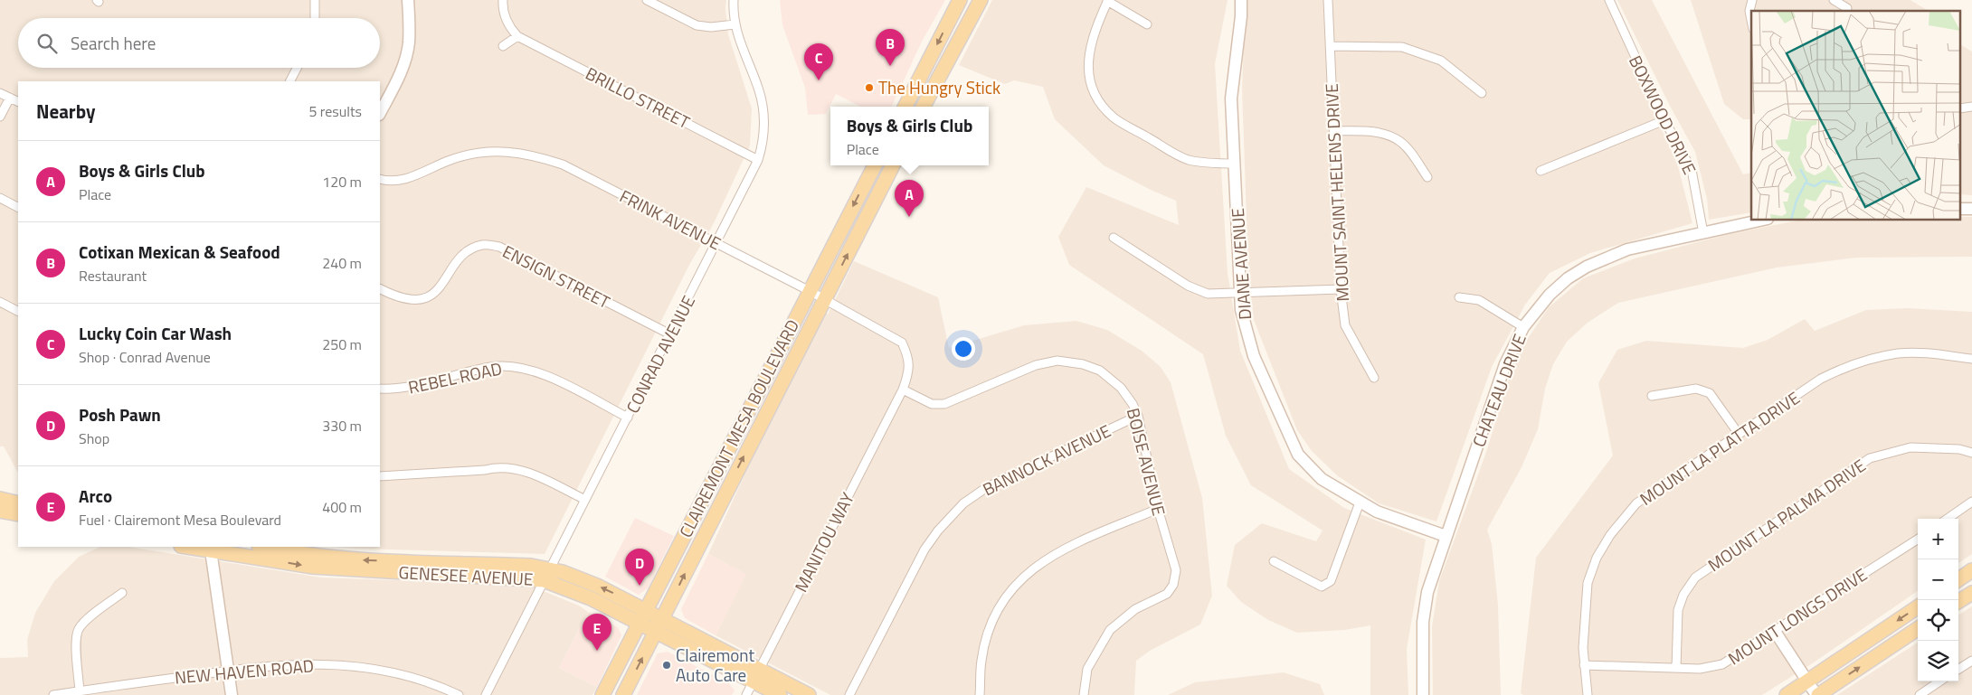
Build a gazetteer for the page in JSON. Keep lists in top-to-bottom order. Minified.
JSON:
{"streets":{"main road":["CLAIREMONT MESA BOULEVARD","GENESEE AVENUE"],"street":["BRILLO STREET","BOXWOOD DRIVE","MOUNT SAINT HELENS DRIVE","FRINK AVENUE","DIANE AVENUE","ENSIGN STREET","CONRAD AVENUE","REBEL ROAD","CHATEAU DRIVE","MOUNT LA PLATTA DRIVE","BANNOCK AVENUE","BOISE AVENUE","MOUNT LA PALMA DRIVE","MANITOU WAY","MOUNT LONGS DRIVE","NEW HAVEN ROAD"]},"crossings":[["BRILLO STREET","CONRAD AVENUE"],["BOXWOOD DRIVE","CHATEAU DRIVE"],["FRINK AVENUE","CONRAD AVENUE"],["FRINK AVENUE","CLAIREMONT MESA BOULEVARD"],["FRINK AVENUE","BOISE AVENUE"],["FRINK AVENUE","MANITOU WAY"],["DIANE AVENUE","CHATEAU DRIVE"],["ENSIGN STREET","CONRAD AVENUE"],["CONRAD AVENUE","REBEL ROAD"],["CONRAD AVENUE","GENESEE AVENUE"],["CLAIREMONT MESA BOULEVARD","GENESEE AVENUE"],["MOUNT LA PLATTA DRIVE","MOUNT LONGS DRIVE"],["BANNOCK AVENUE","BOISE AVENUE"],["BOISE AVENUE","MANITOU WAY"],["MOUNT LA PALMA DRIVE","MOUNT LONGS DRIVE"],["MANITOU WAY","GENESEE AVENUE"]],"places":["The Hungry Stick","Clairemont Auto Care"],"page":{"search":"Search here","pins":["B","C","A","D","E"],"heading":["Nearby","5 results"],"popup":["Boys & Girls Club","Place"],"list":[{"mark":"A","name":"Boys & Girls Club","note":"Place","value":"120 m"},{"mark":"B","name":"Cotixan Mexican & Seafood","note":"Restaurant","value":"240 m"},{"mark":"C","name":"Lucky Coin Car Wash","note":"Shop · Conrad Avenue","value":"250 m"},{"mark":"D","name":"Posh Pawn","note":"Shop","value":"330 m"},{"mark":"E","name":"Arco","note":"Fuel · Clairemont Mesa Boulevard","value":"400 m"}],"map_buttons":["+","−"]}}
